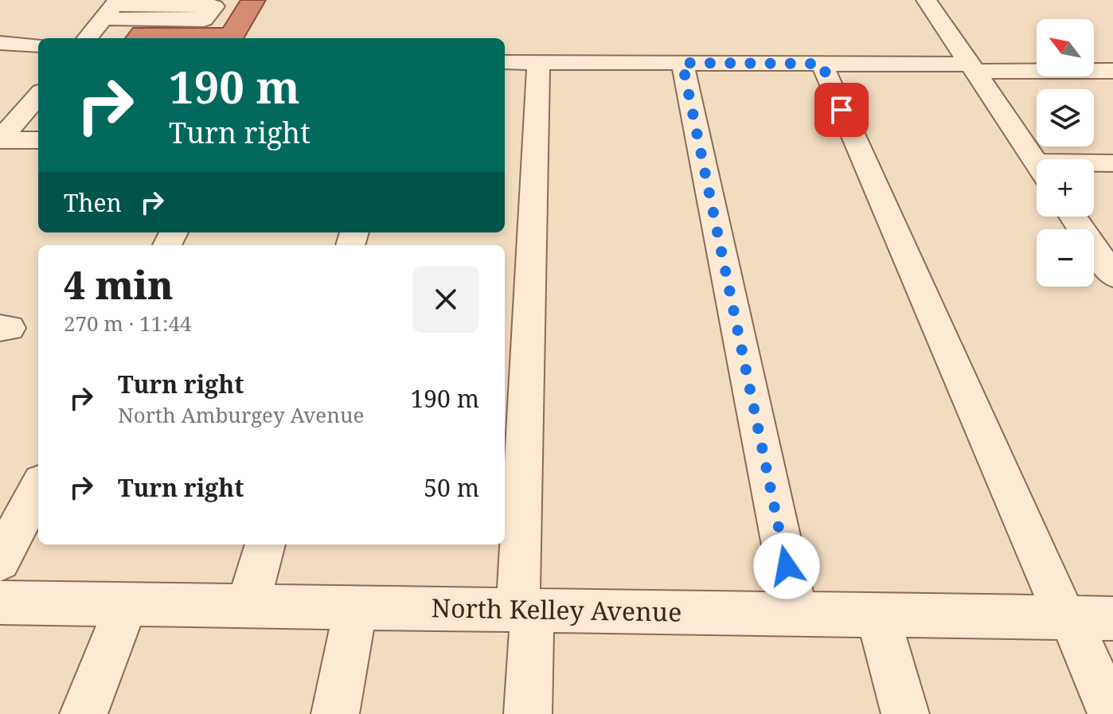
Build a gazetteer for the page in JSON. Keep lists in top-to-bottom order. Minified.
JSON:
{"streets":{"street":["North Kelley Avenue"]},"north":"top left","page":{"map_buttons":["+","−"],"turn":["190 m","Turn right"],"then":"Then","heading":["4 min","270 m · 11:44"],"list":[{"name":"Turn right","note":"North Amburgey Avenue","value":"190 m"},{"name":"Turn right","value":"50 m"}]}}
